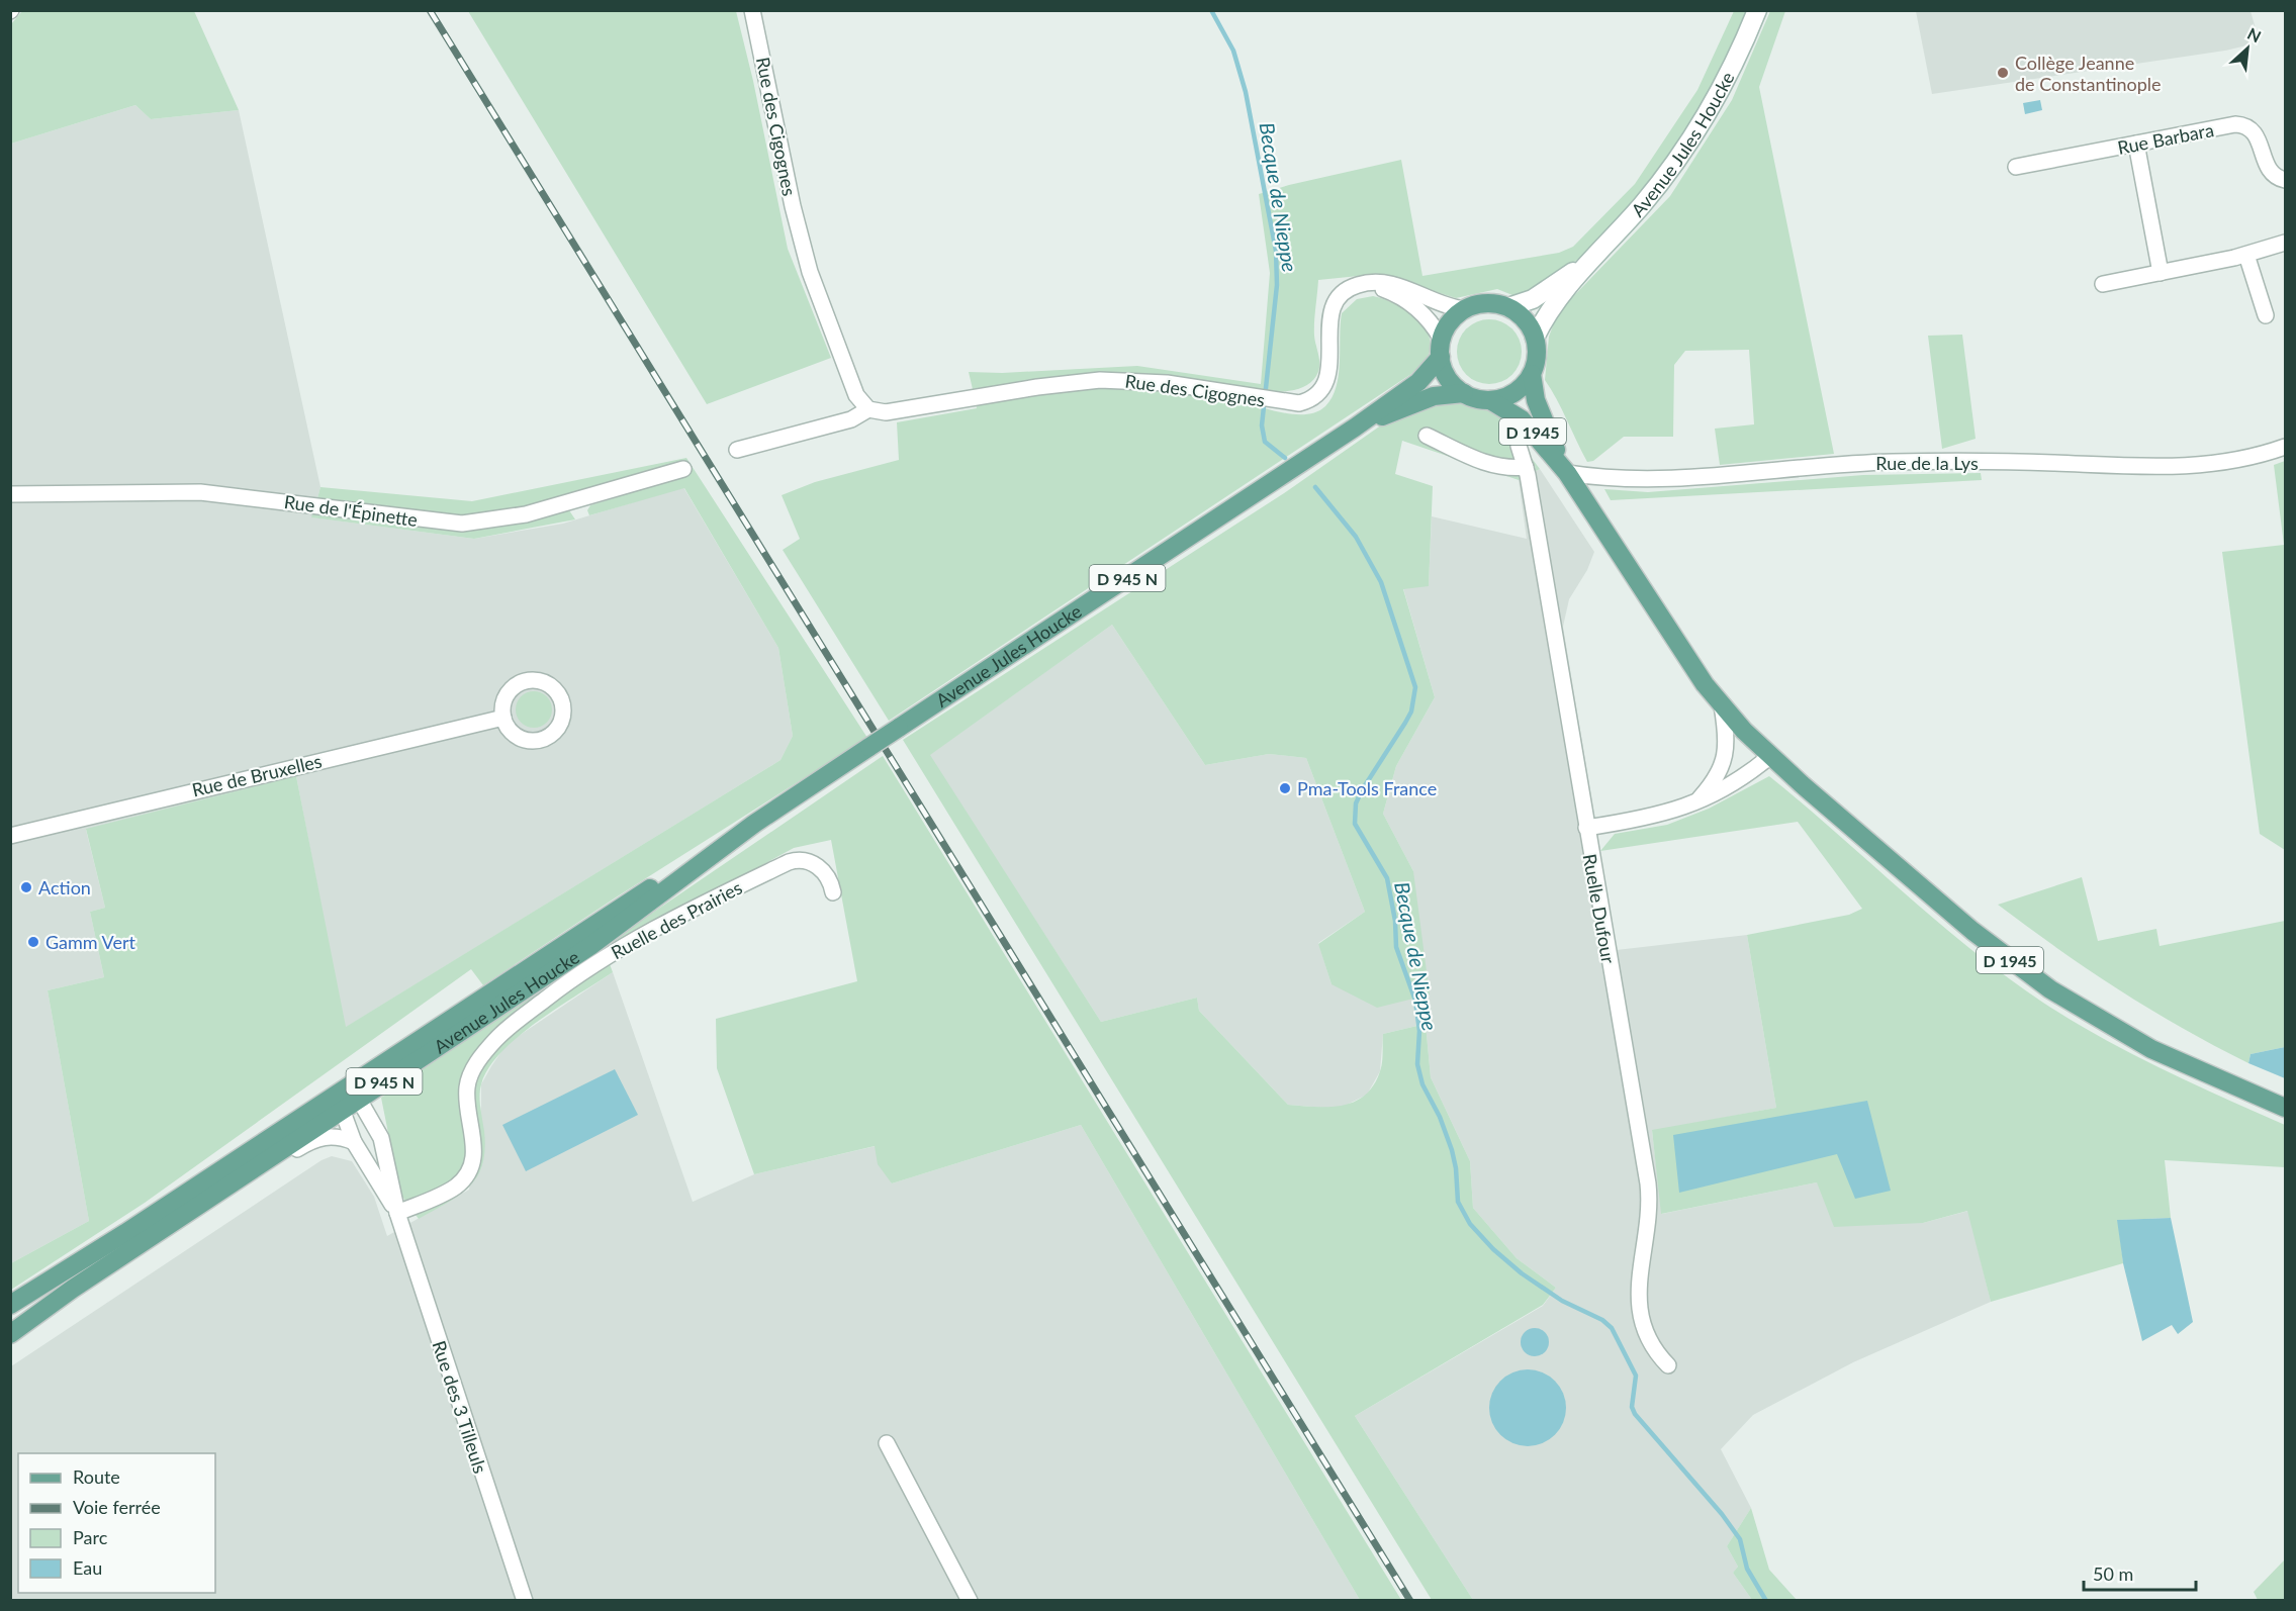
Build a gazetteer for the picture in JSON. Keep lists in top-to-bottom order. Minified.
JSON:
{"streets":{"main road":["Avenue Jules Houcke","D 1945","D 945 N"],"street":["Rue des Cigognes","Rue Barbara","Rue de la Lys","Rue de l'Épinette","Rue de Bruxelles","Ruelle Dufour","Ruelle des Prairies","Rue des 3 Tilleuls"]},"crossings":[["Avenue Jules Houcke","D 1945"],["Avenue Jules Houcke","Rue des 3 Tilleuls"],["D 1945","Rue de la Lys"],["Ruelle des Prairies","Rue des 3 Tilleuls"]],"water":["Becque de Nieppe"],"places":["Collège Jeanne de Constantinople","Pma-Tools France","Action","Gamm Vert"],"legend":["Route","Voie ferrée","Parc","Eau"],"scale_bar":"50 m","north":"top right"}
